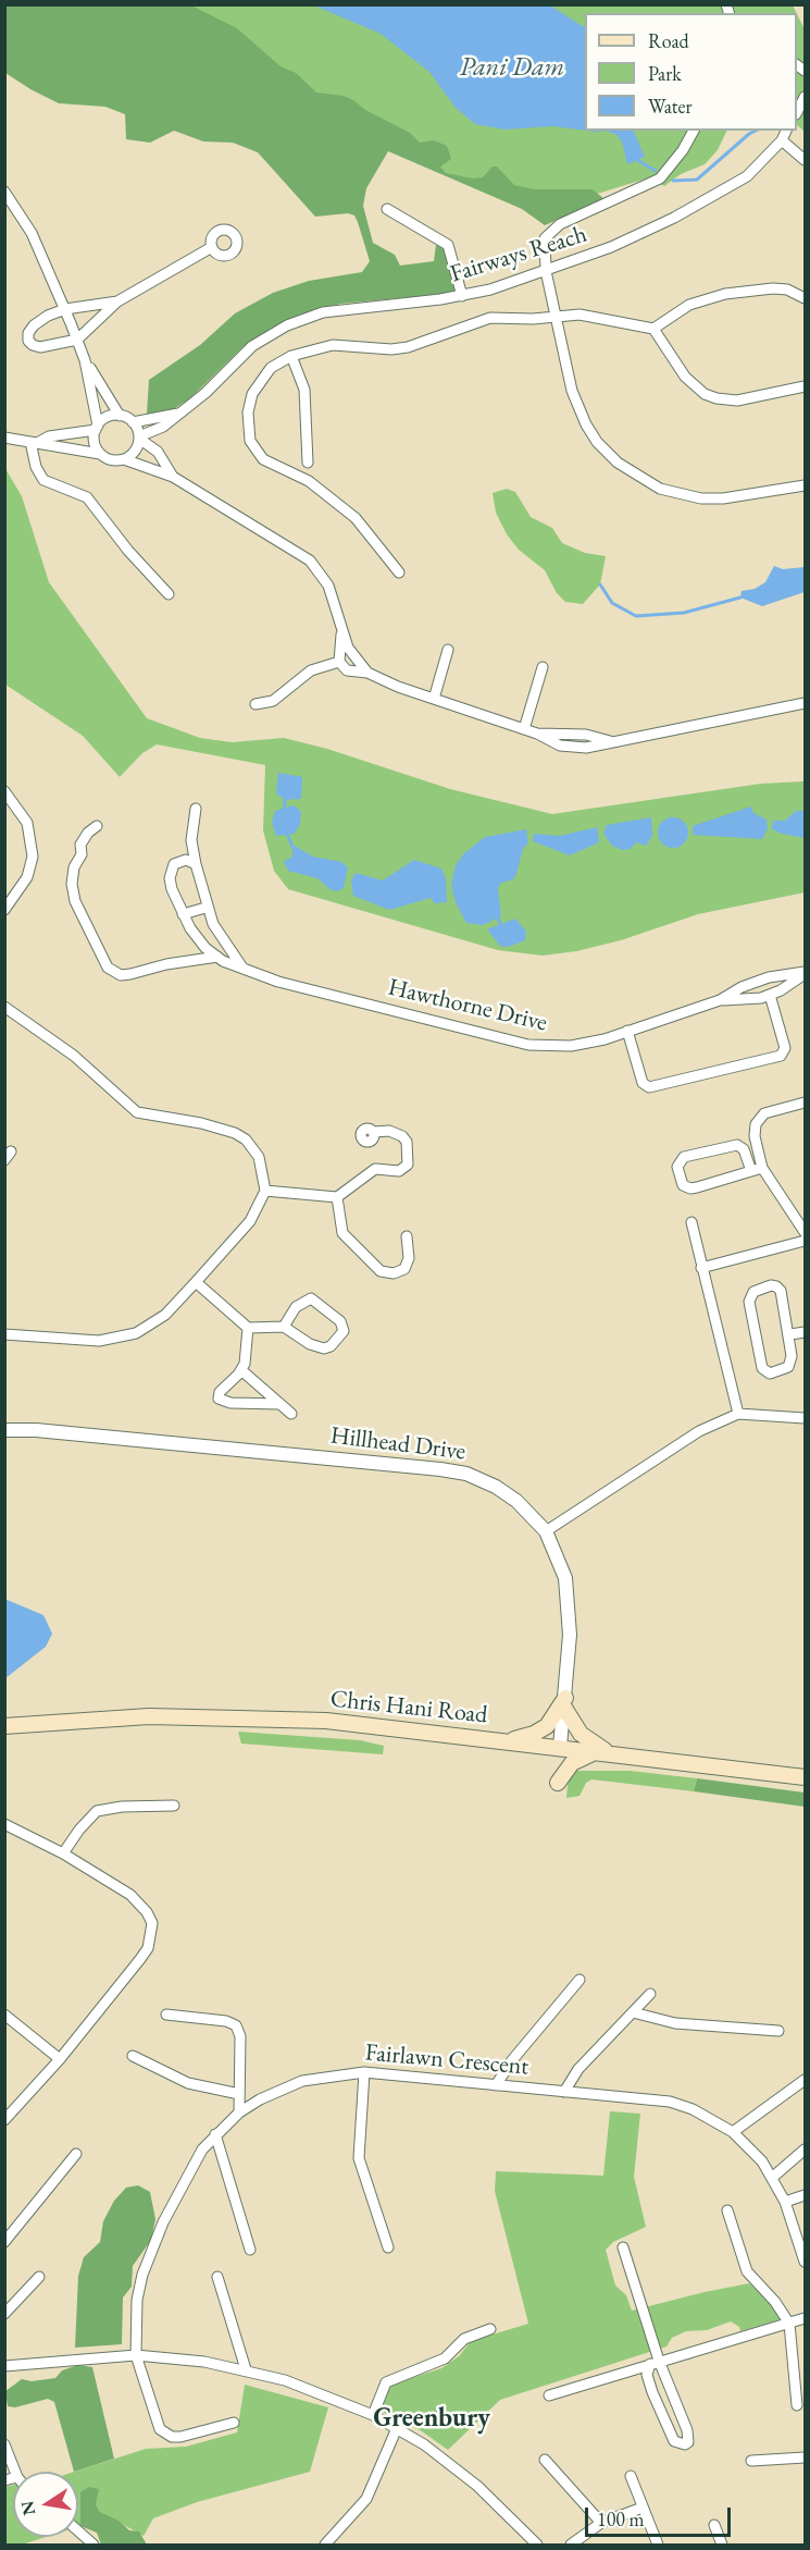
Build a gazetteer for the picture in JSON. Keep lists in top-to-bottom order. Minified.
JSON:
{"streets":{"main road":["Chris Hani Road"],"street":["Fairways Reach","Hawthorne Drive","Hillhead Drive","Fairlawn Crescent"]},"crossings":[["Hillhead Drive","Chris Hani Road"]],"districts":["Greenbury"],"water":["Pani Dam"],"legend":["Road","Park","Water"],"scale_bar":"100 m","north":"left"}
